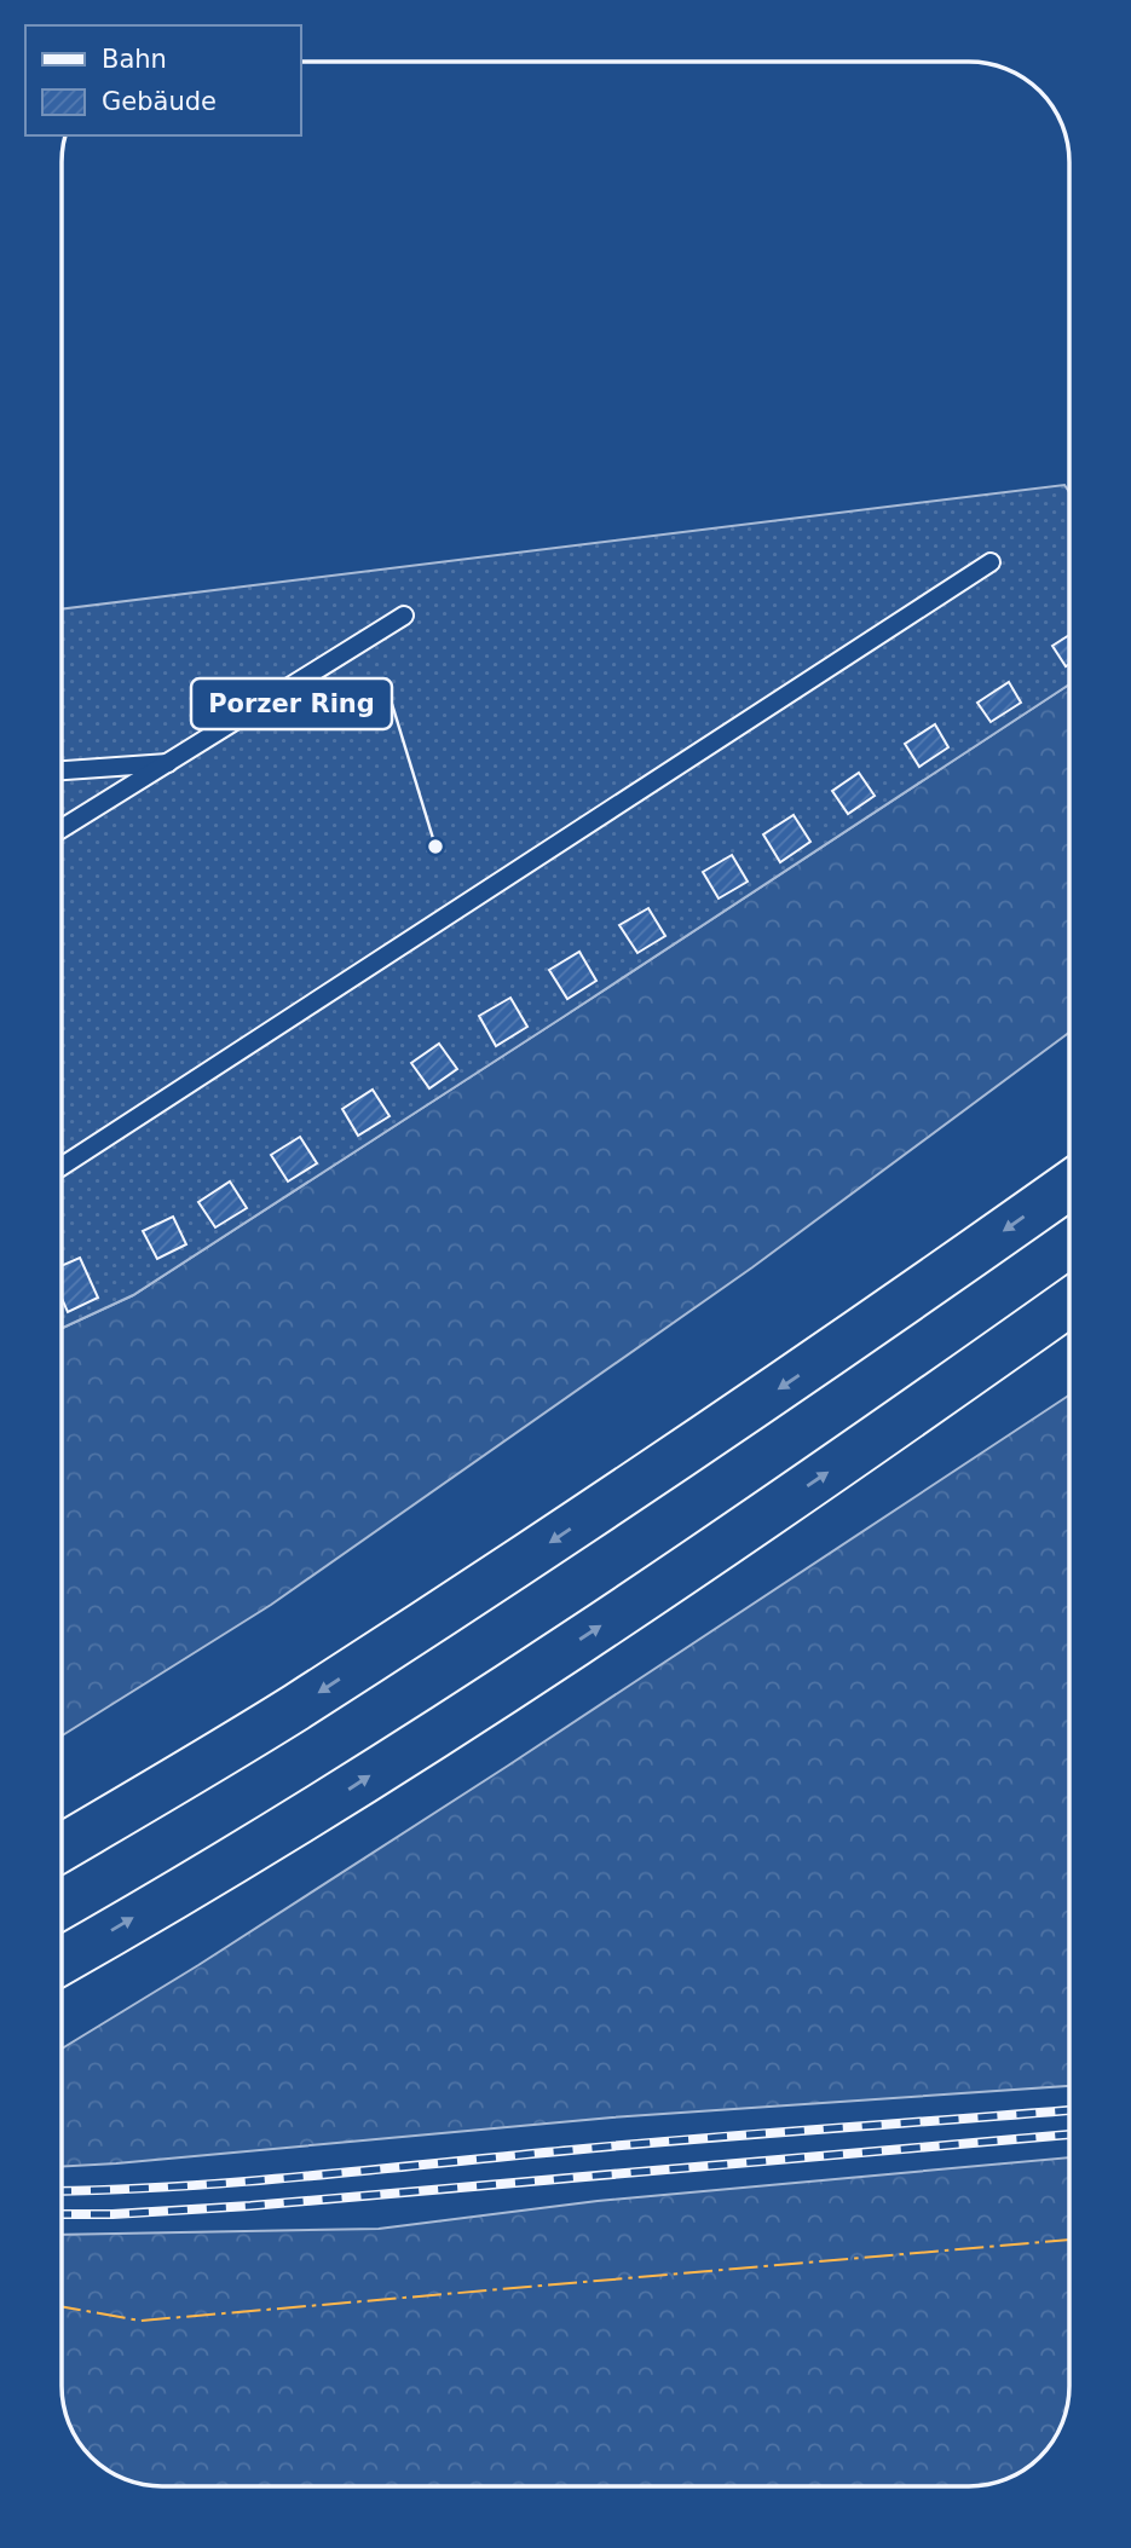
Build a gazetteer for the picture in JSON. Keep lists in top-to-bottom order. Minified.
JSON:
{"places":["Porzer Ring"],"legend":["Bahn","Gebäude"]}
